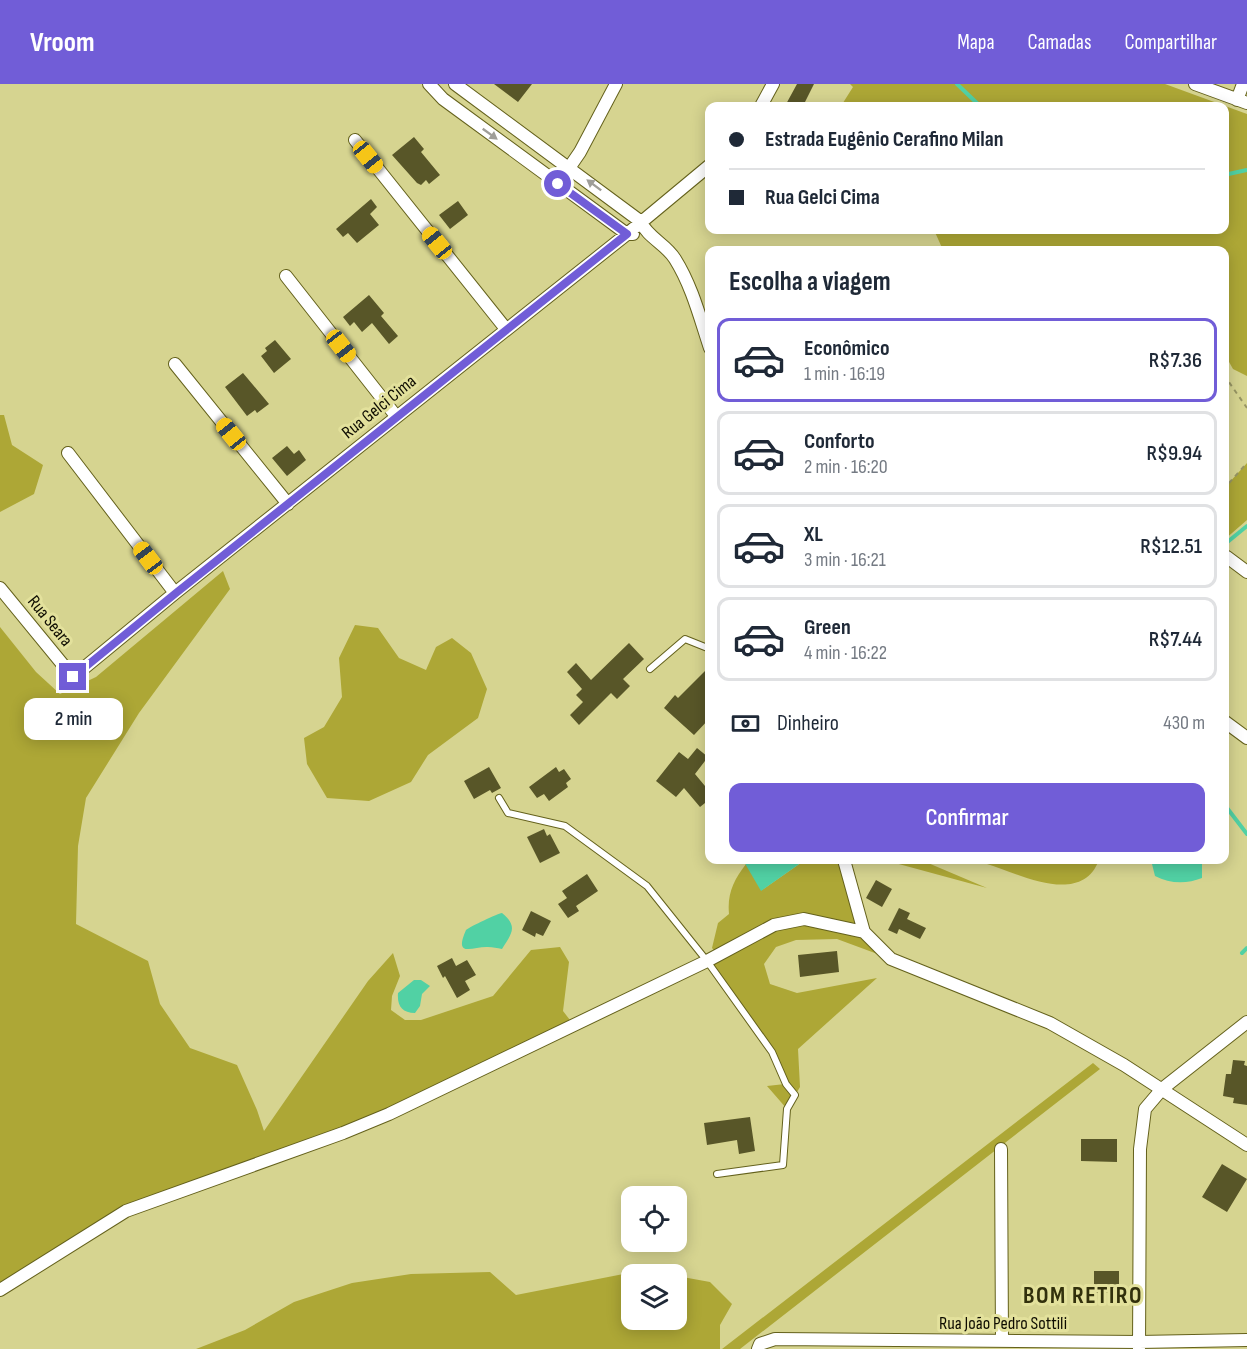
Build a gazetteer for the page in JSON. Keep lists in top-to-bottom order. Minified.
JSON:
{"streets":{"street":["Rua Gelci Cima","Rua Seara","Rua João Pedro Sottili"]},"crossings":[["Rua Gelci Cima","Rua Seara"]],"districts":["BOM RETIRO"],"page":{"header":"Vroom","nav":["Mapa","Camadas","Compartilhar"],"banner":["Estrada Eugênio Cerafino Milan","Rua Gelci Cima"],"heading":"Escolha a viagem","list":[{"name":"Econômico","note":"1 min · 16:19","value":"R$7.36"},{"name":"Conforto","note":"2 min · 16:20","value":"R$9.94"},{"name":"XL","note":"3 min · 16:21","value":"R$12.51"},{"name":"Green","note":"4 min · 16:22","value":"R$7.44"}],"pay":["Dinheiro","430 m"],"bubble":"2 min","buttons":"Confirmar"}}
